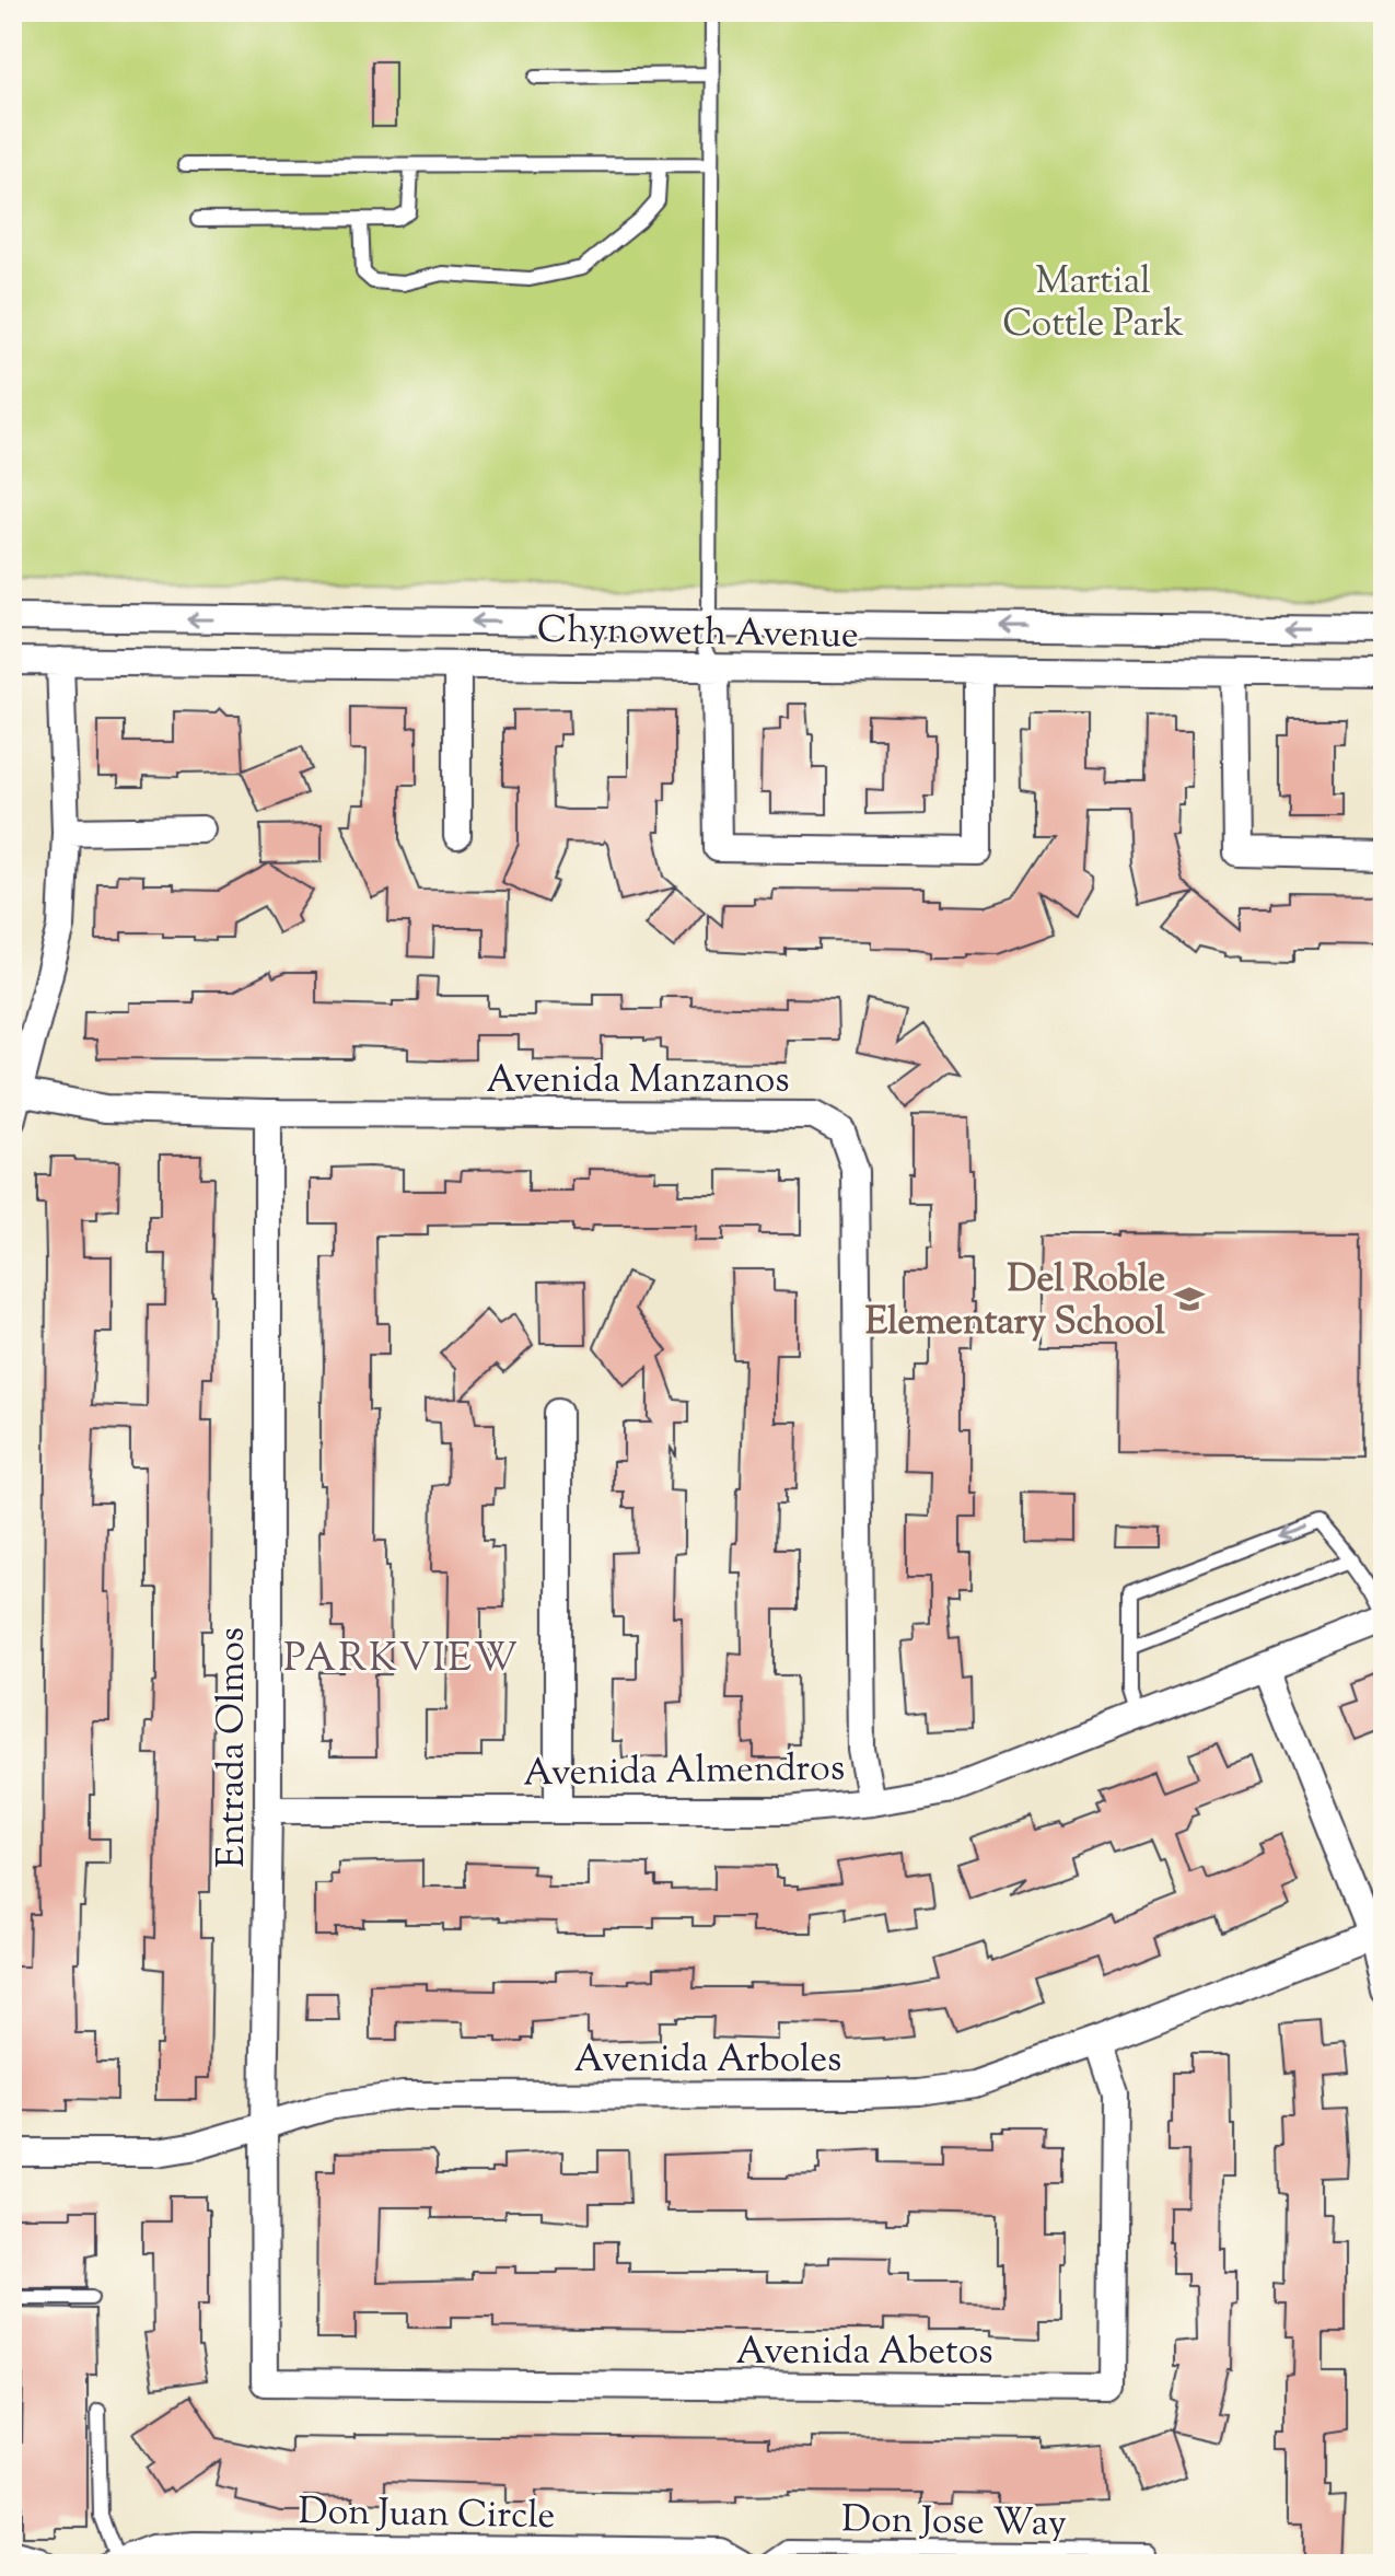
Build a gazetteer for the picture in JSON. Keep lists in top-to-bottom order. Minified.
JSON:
{"streets":{"street":["Chynoweth Avenue","Avenida Manzanos","Entrada Olmos","Avenida Almendros","Avenida Arboles","Avenida Abetos","Don Juan Circle"],"lane":["Don Jose Way"]},"crossings":[["Avenida Manzanos","Entrada Olmos"],["Avenida Manzanos","Avenida Almendros"],["Entrada Olmos","Avenida Almendros"],["Entrada Olmos","Avenida Arboles"],["Entrada Olmos","Avenida Abetos"],["Avenida Arboles","Avenida Abetos"]],"districts":["PARKVIEW"],"parks":["Martial Cottle Park"],"places":{"school or university":["Del Roble Elementary School"]}}
